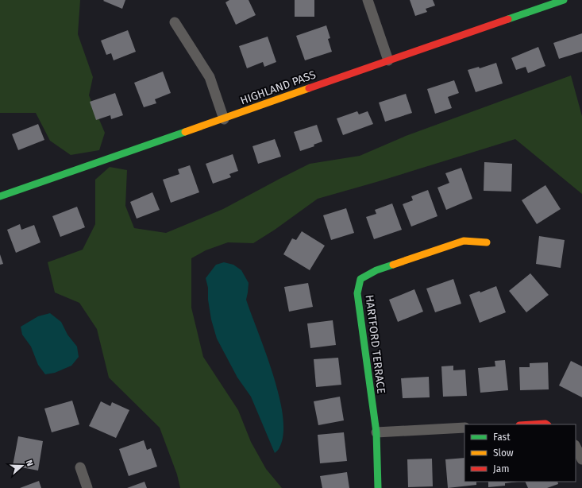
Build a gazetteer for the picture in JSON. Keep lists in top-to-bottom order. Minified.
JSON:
{"streets":{"street":["HIGHLAND PASS","HARTFORD TERRACE"]},"legend":["Fast","Slow","Jam"],"north":"right"}
